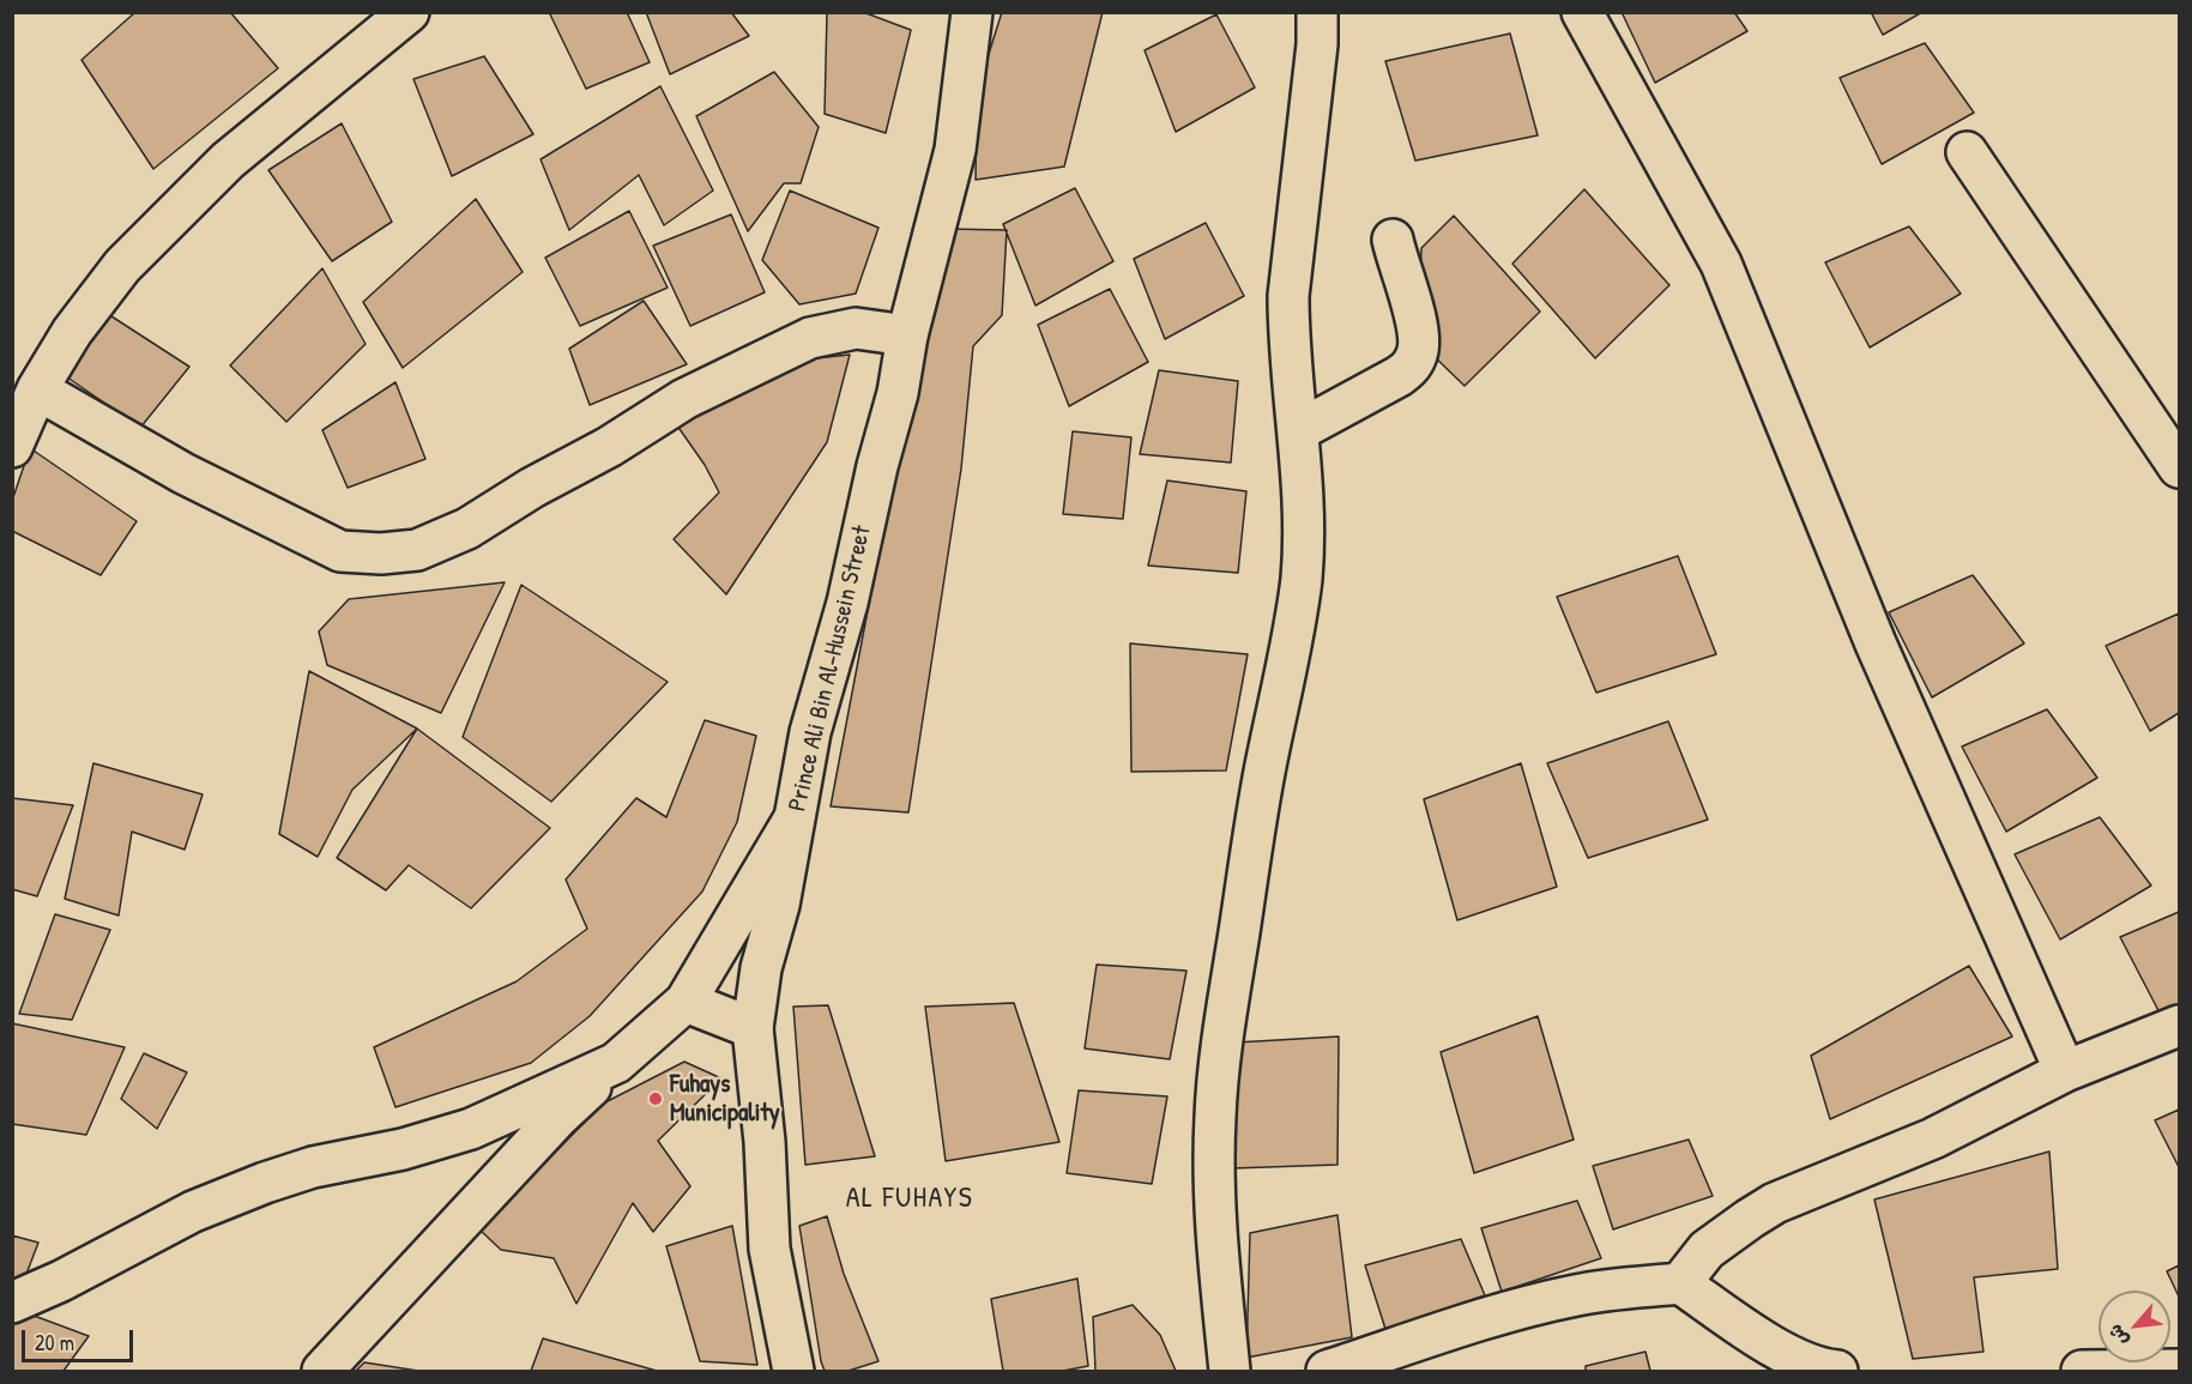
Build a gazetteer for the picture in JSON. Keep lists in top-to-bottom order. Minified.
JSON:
{"streets":{"street":["Prince Ali Bin Al-Hussein Street"]},"districts":["AL FUHAYS"],"places":["Fuhays Municipality"],"scale_bar":"20 m","north":"bottom left"}
